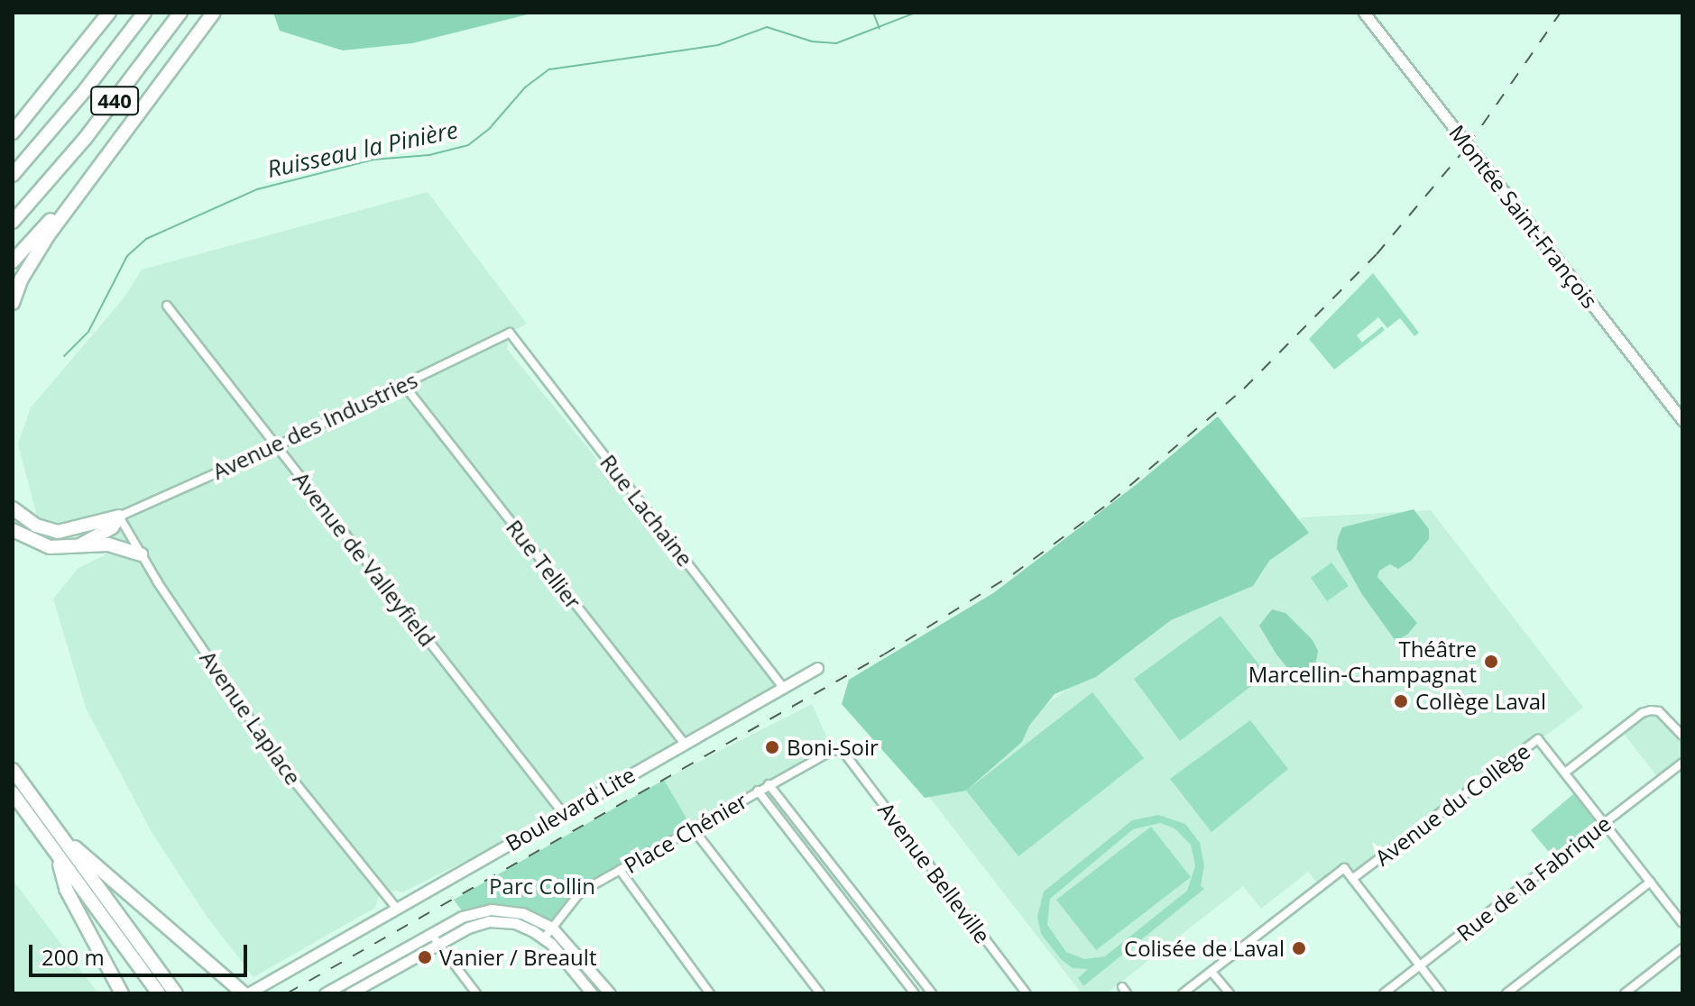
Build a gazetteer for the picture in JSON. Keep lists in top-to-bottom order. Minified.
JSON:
{"streets":{"highway":["440"],"street":["Montée Saint-François","Avenue des Industries","Rue Lachaine","Avenue de Valleyfield","Rue Tellier","Avenue Laplace","Avenue du Collège","Boulevard Lite","Place Chénier","Avenue Belleville","Rue de la Fabrique"]},"crossings":[["Avenue des Industries","Rue Lachaine"],["Avenue des Industries","Avenue de Valleyfield"],["Avenue des Industries","Rue Tellier"],["Avenue des Industries","Avenue Laplace"],["Rue Lachaine","Boulevard Lite"],["Avenue de Valleyfield","Boulevard Lite"],["Rue Tellier","Boulevard Lite"],["Avenue Laplace","Boulevard Lite"],["Avenue du Collège","Rue de la Fabrique"],["Place Chénier","Avenue Belleville"]],"water":["Ruisseau la Pinière"],"parks":["Parc Collin"],"places":["Théâtre Marcellin-Champagnat","Collège Laval","Boni-Soir","Colisée de Laval","Vanier / Breault"],"scale_bar":"200 m"}
